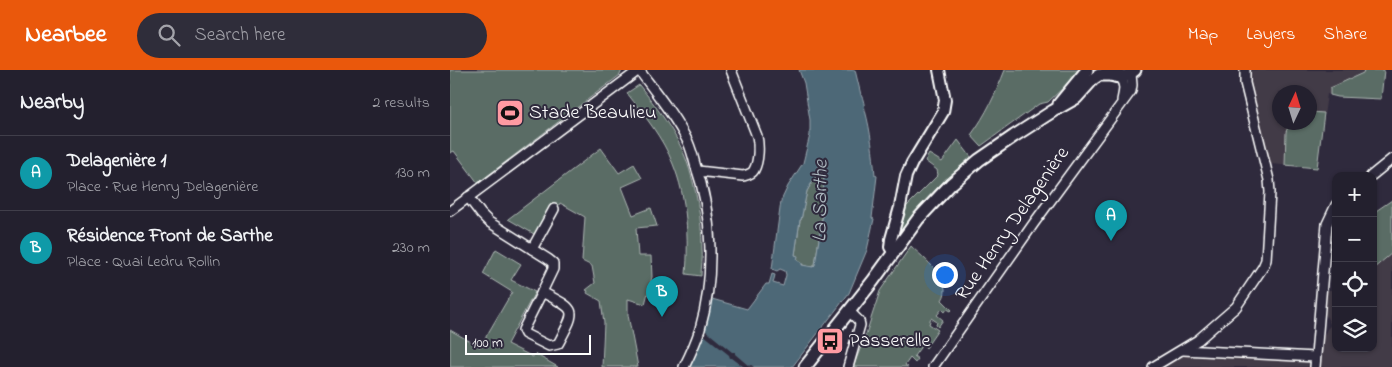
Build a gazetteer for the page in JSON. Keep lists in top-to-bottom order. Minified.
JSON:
{"streets":{"street":["Rue Henry Delagenière"]},"water":["La Sarthe"],"places":{"sports":["Stade Beaulieu"],"bus stop":["Passerelle"]},"scale_bar":"100 m","north":"top","page":{"header":"Nearbee","search":"Search here","nav":["Map","Layers","Share"],"heading":["Nearby","2 results"],"list":[{"mark":"A","name":"Delagenière 1","note":"Place · Rue Henry Delagenière","value":"130 m"},{"mark":"B","name":"Résidence Front de Sarthe","note":"Place · Quai Ledru Rollin","value":"230 m"}],"map_buttons":["+","−"],"pins":["A","B"],"scale":"100 m"}}
